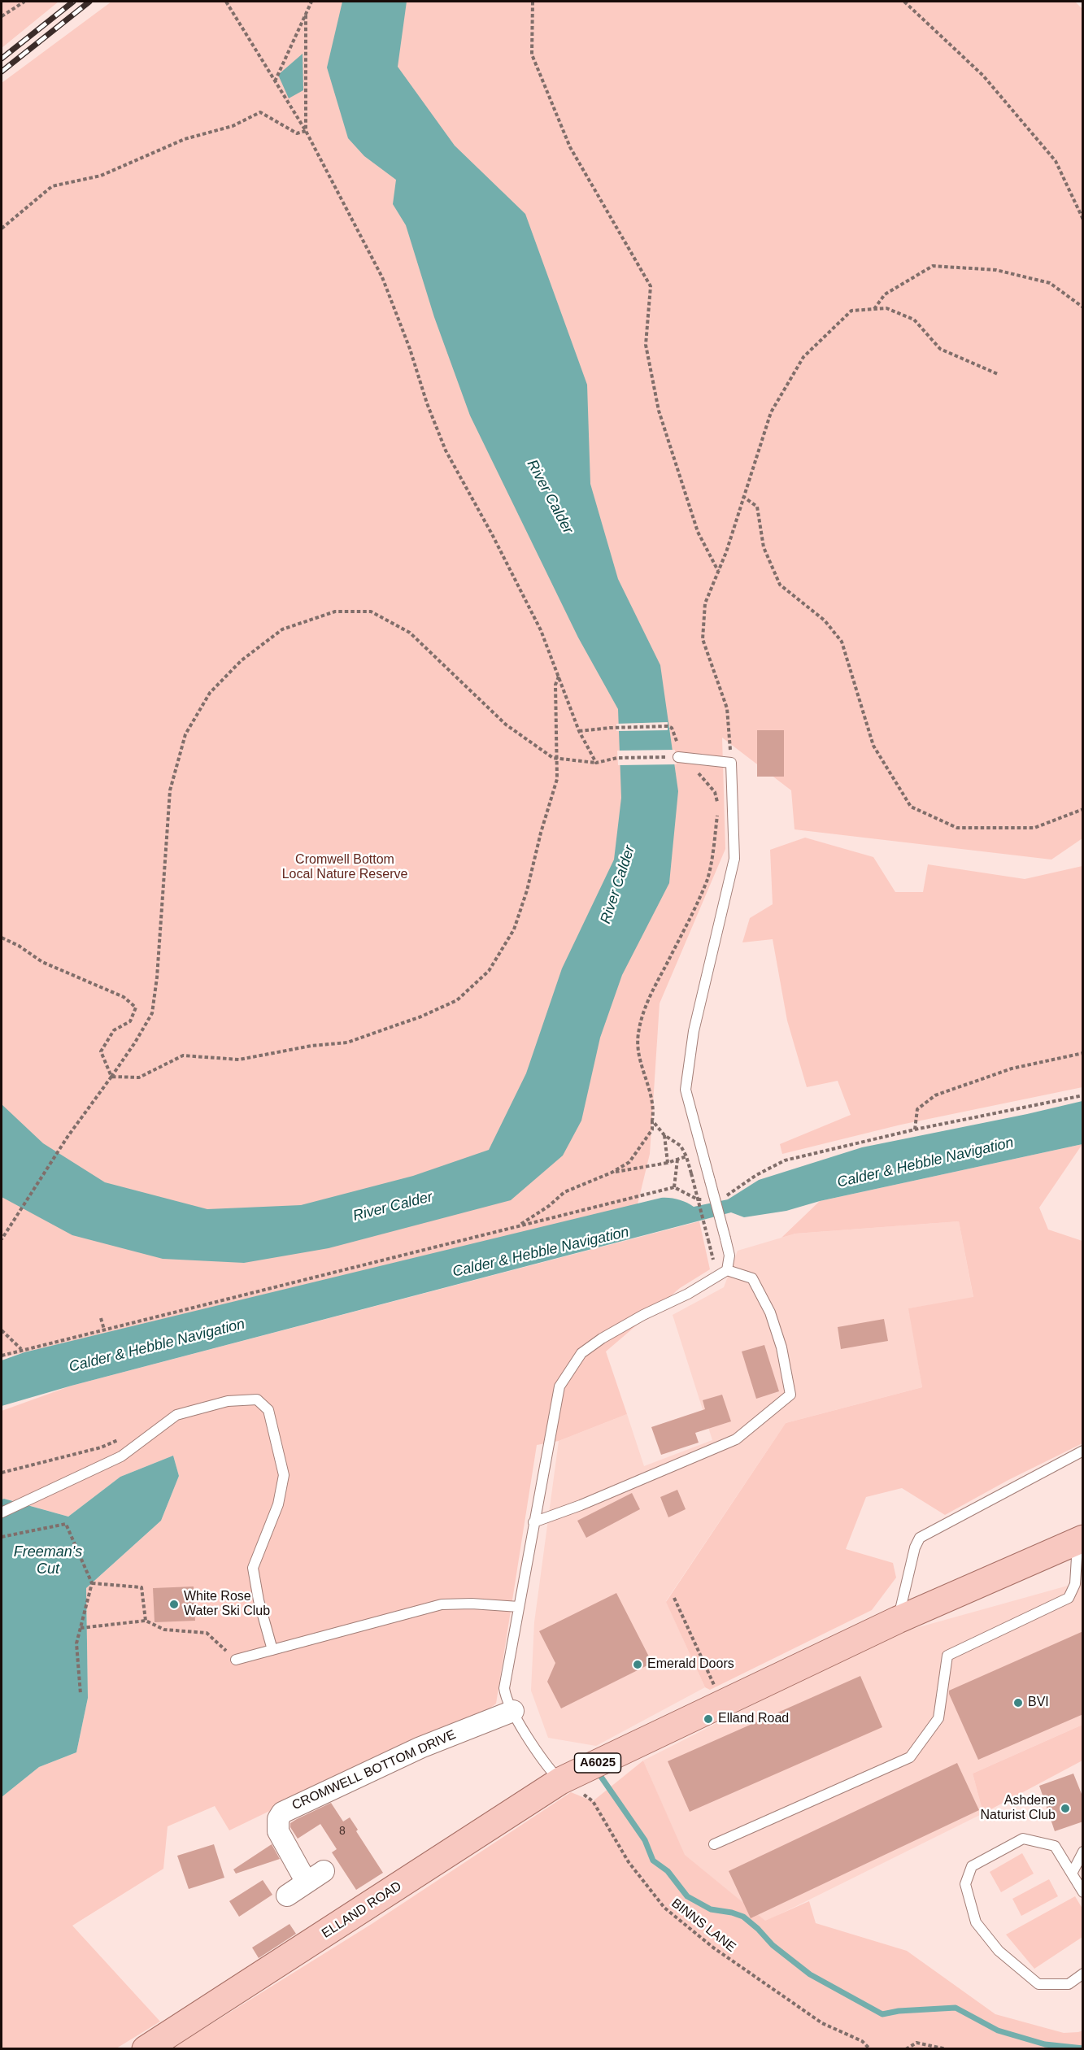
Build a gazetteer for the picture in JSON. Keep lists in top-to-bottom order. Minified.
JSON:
{"streets":{"main road":["A6025","ELLAND ROAD"],"street":["CROMWELL BOTTOM DRIVE"],"path":["BINNS LANE"]},"crossings":[["ELLAND ROAD","BINNS LANE"]],"water":["River Calder","Calder & Hebble Navigation","Freeman's Cut"],"parks":["Cromwell Bottom Local Nature Reserve"],"places":["White Rose Water Ski Club","Emerald Doors","BVI","Elland Road","Ashdene Naturist Club"],"house_numbers":["8"]}
